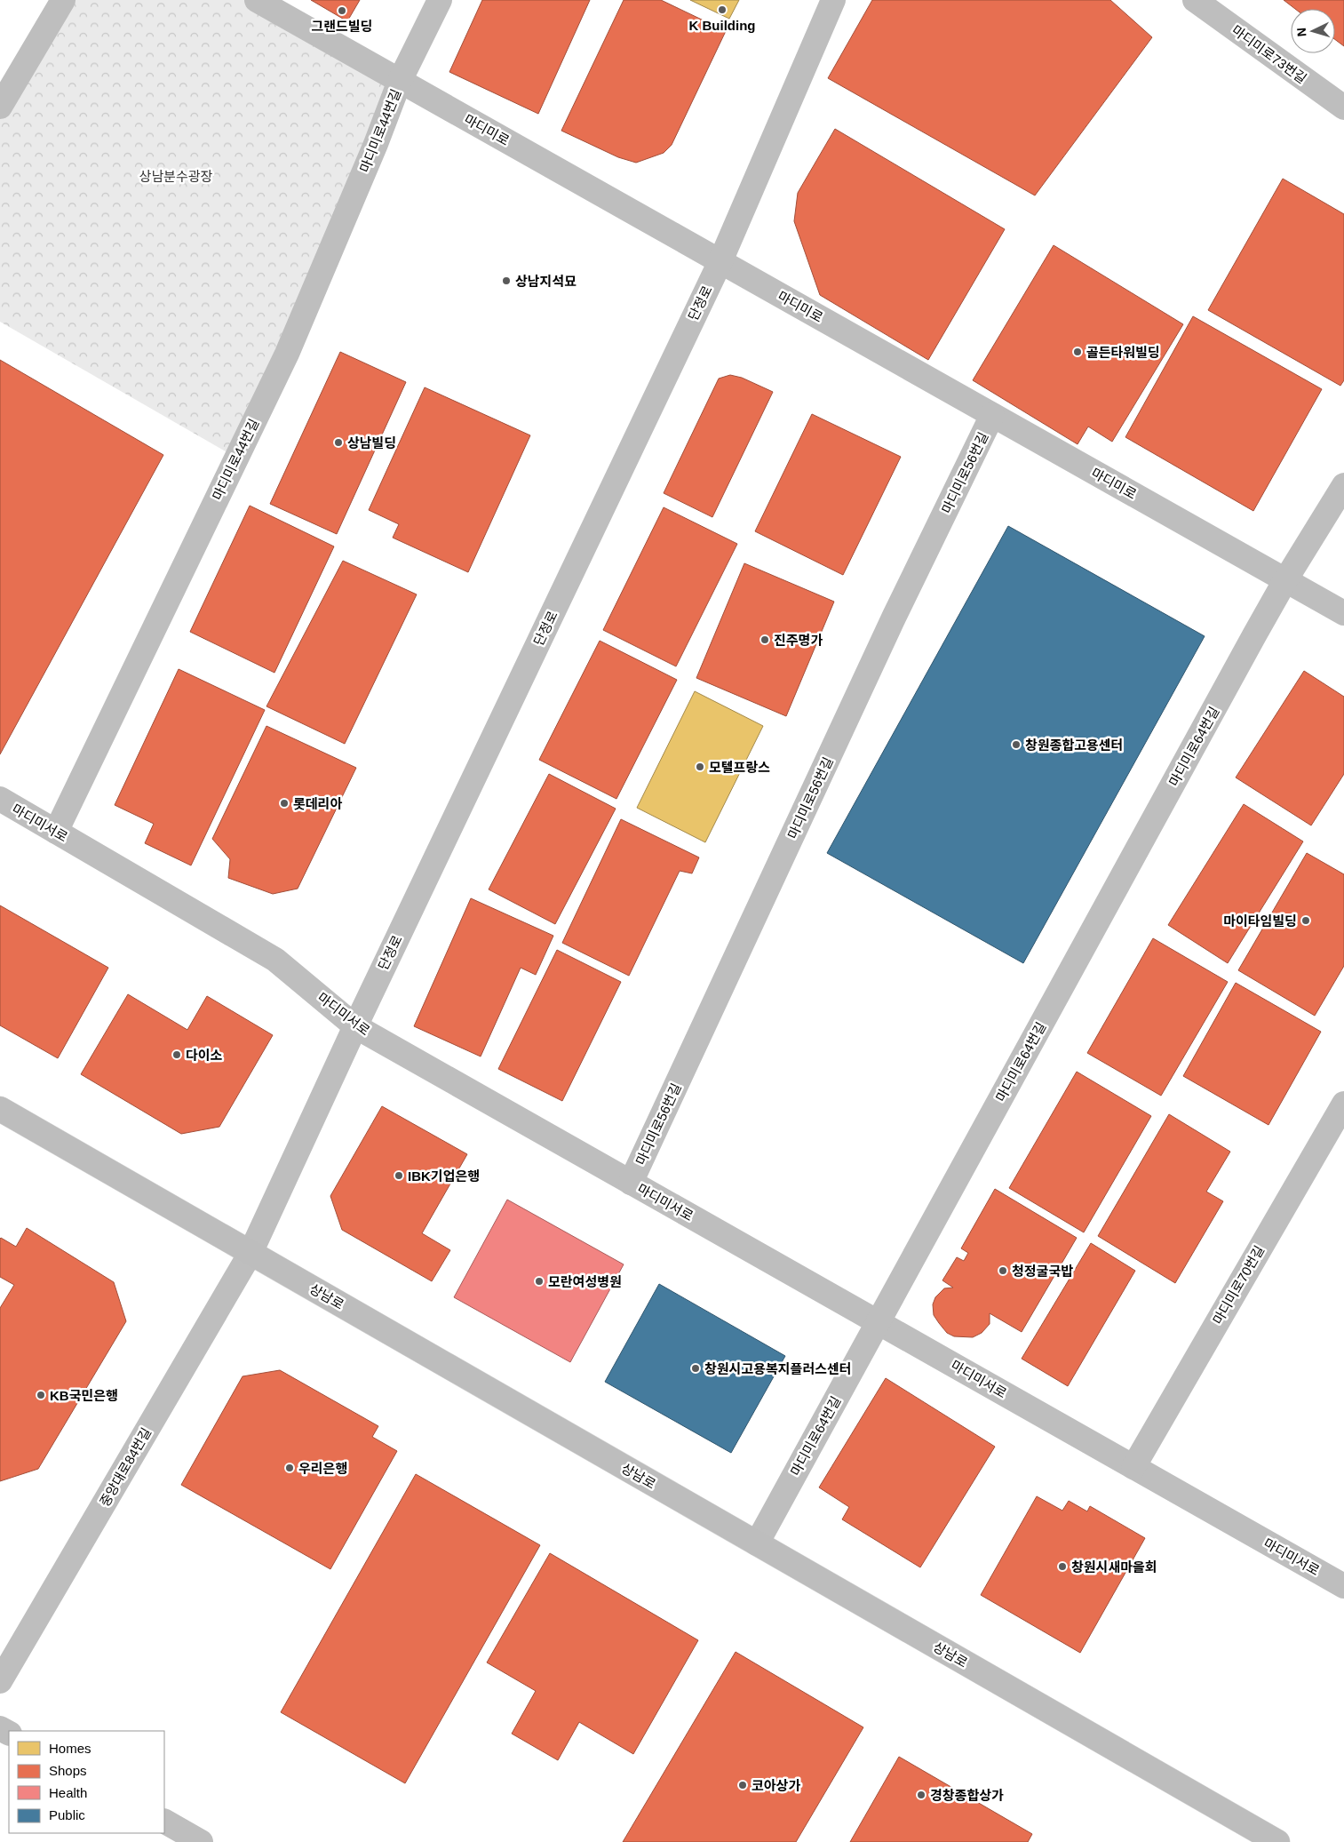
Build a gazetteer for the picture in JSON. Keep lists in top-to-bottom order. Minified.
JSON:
{"streets":{"main road":["상남로"],"street":["마디미로73번길","마디미로","마디미로44번길","단정로","마디미로56번길","마디미로64번길","마디미서로","마디미로70번길","중앙대로84번길"]},"crossings":[["마디미로","마디미로44번길"],["마디미로","단정로"],["마디미로","마디미로56번길"],["마디미로","마디미로64번길"],["마디미로44번길","마디미서로"],["단정로","마디미서로"],["단정로","상남로"],["단정로","중앙대로84번길"],["마디미로56번길","마디미서로"],["마디미로64번길","마디미서로"],["마디미로64번길","상남로"],["마디미서로","마디미로70번길"],["상남로","중앙대로84번길"]],"parks":["상남분수광장"],"places":["K Building","그랜드빌딩","상남지석묘","골든타워빌딩","상남빌딩","진주명가","창원종합고용센터","모텔프랑스","롯데리아","마이타임빌딩","다이소","IBK기업은행","청정굴국밥","모란여성병원","창원시고용복지플러스센터","KB국민은행","우리은행","창원시새마을회","코아상가","경창종합상가"],"legend":["Homes","Shops","Health","Public"],"north":"left"}
